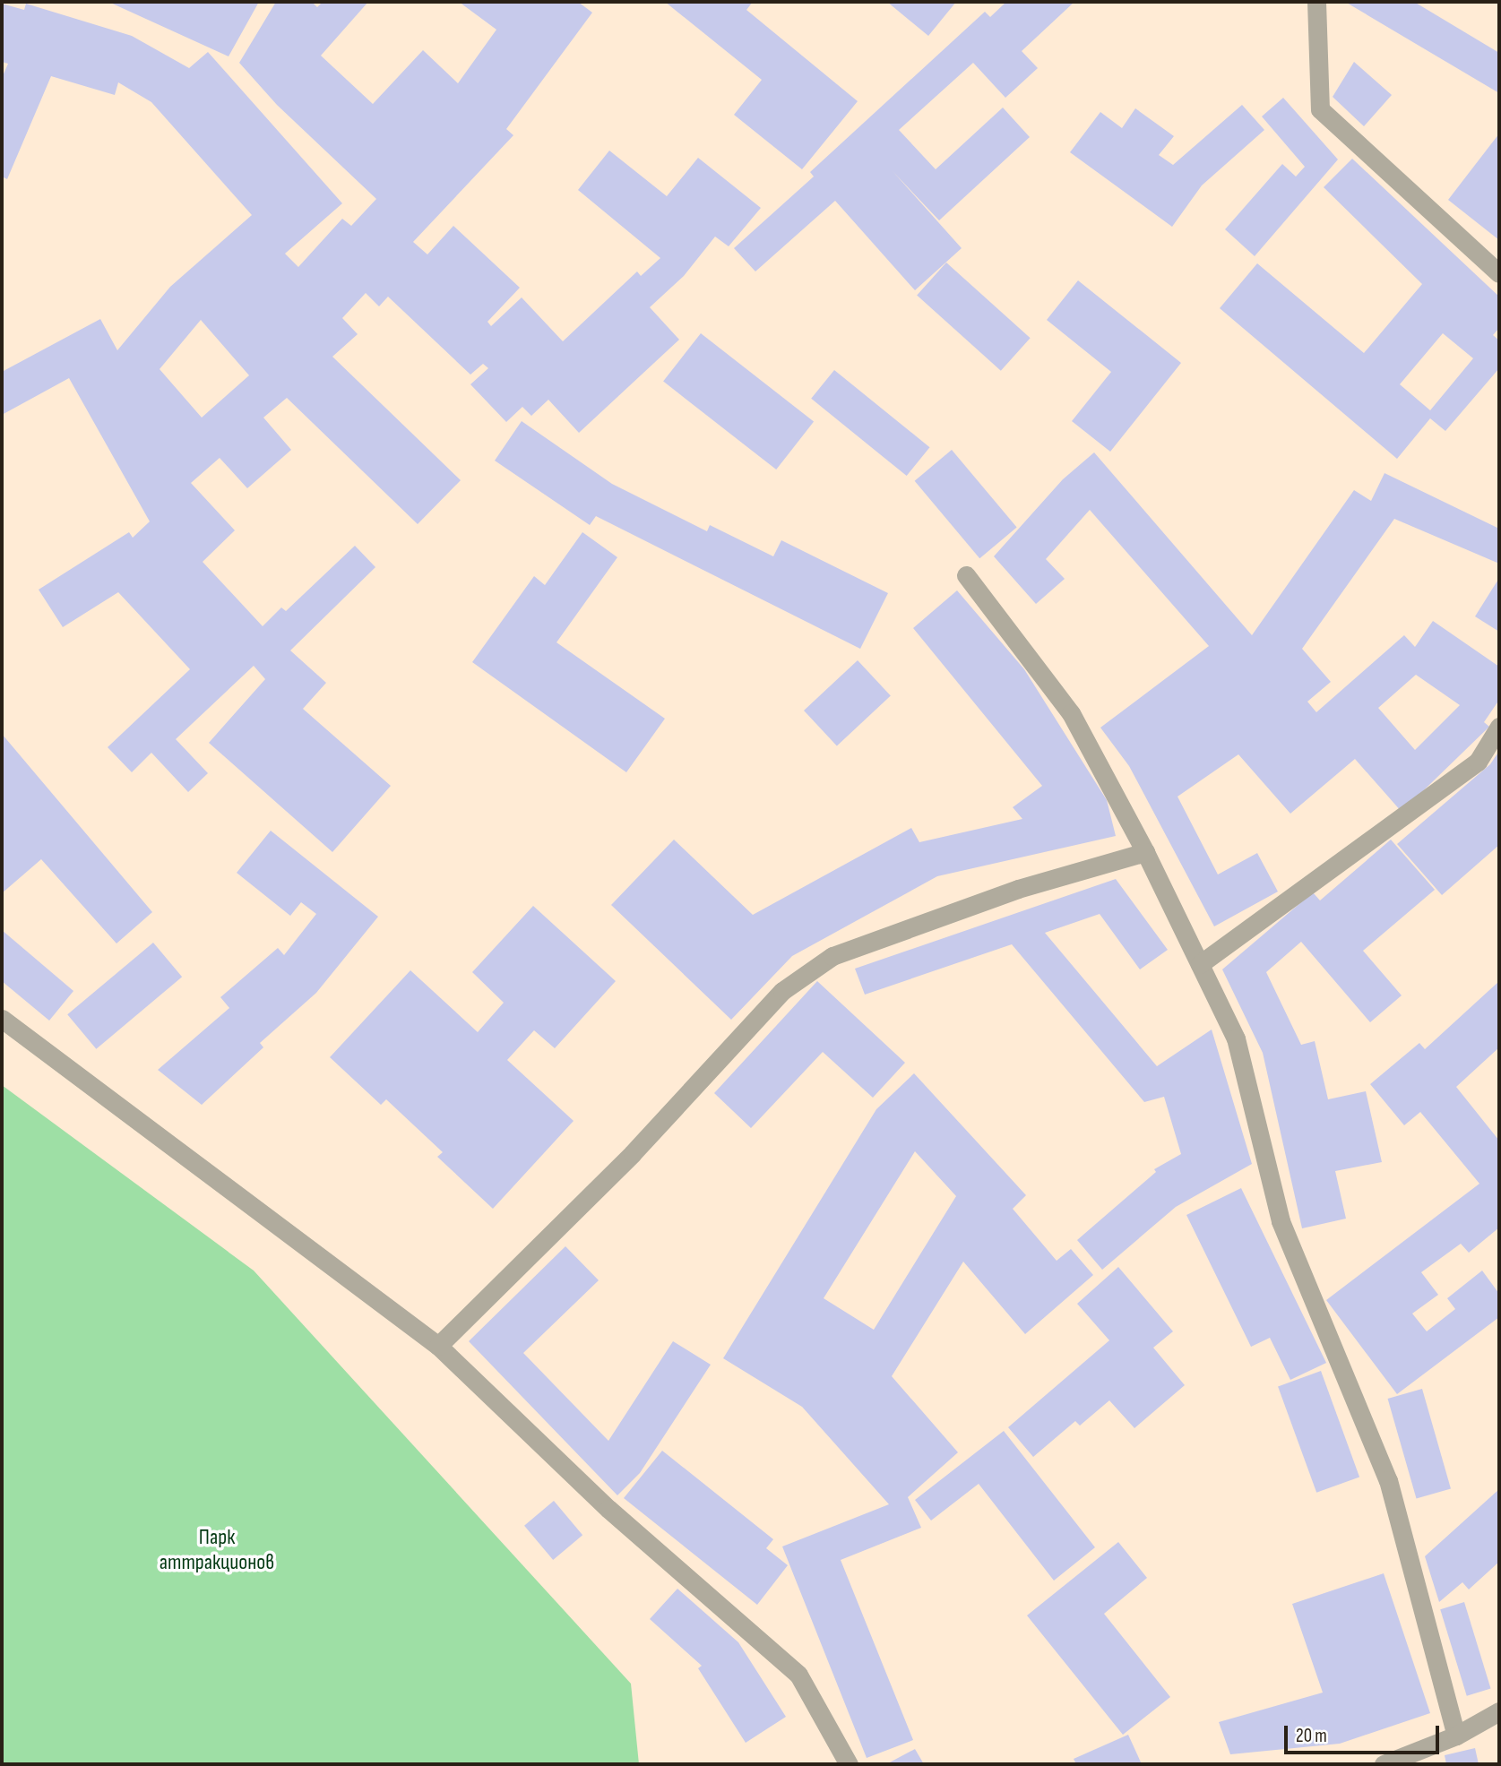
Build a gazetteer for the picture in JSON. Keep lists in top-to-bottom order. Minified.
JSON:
{"parks":["Парк аттракционов"],"scale_bar":"20 m"}
